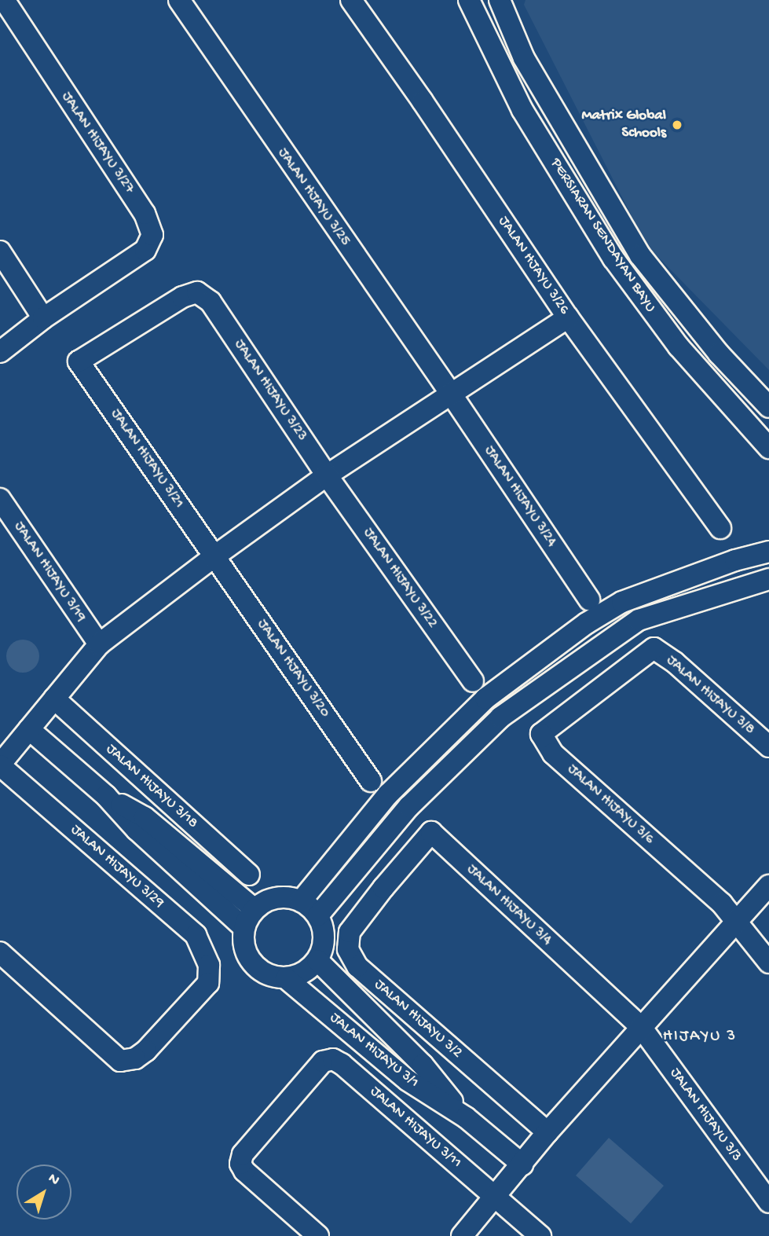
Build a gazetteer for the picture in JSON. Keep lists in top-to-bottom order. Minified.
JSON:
{"streets":{"street":["JALAN HIJAYU 3/27","JALAN HJAYU 3/25","PERSIARAN SENDAYAN BAYU","JALAN HJAYU 3/26","JALAN HIJAYU 3/23","JALAN HIJAYU 3/21","JALAN HIJAYU 3/24","JALAN HIJAYU 3/19","JALAN HIJAYU 3/22","JALAN HJAYU 3/20","JALAN HIJAYU 3/8","JALAN HIJAYU 3/18","JALAN HIJAYU 3/6","JALAN HIJAYU 3/29","JALAN HIJAYU 3/4","JALAN HIJAYU 3/2","JALAN HIJAYU 3/1","JALAN HIJAYU 3/3","JALAN HIJAYU 3/11"]},"crossings":[["JALAN HJAYU 3/25","JALAN HIJAYU 3/24"],["JALAN HIJAYU 3/23","JALAN HIJAYU 3/21"],["JALAN HIJAYU 3/23","JALAN HIJAYU 3/22"],["JALAN HIJAYU 3/21","JALAN HJAYU 3/20"],["JALAN HIJAYU 3/8","JALAN HIJAYU 3/6"],["JALAN HIJAYU 3/4","JALAN HIJAYU 3/2"],["JALAN HIJAYU 3/4","JALAN HIJAYU 3/3"]],"districts":["HIJAYU 3"],"places":["Matrix Global Schools"],"north":"top right"}
